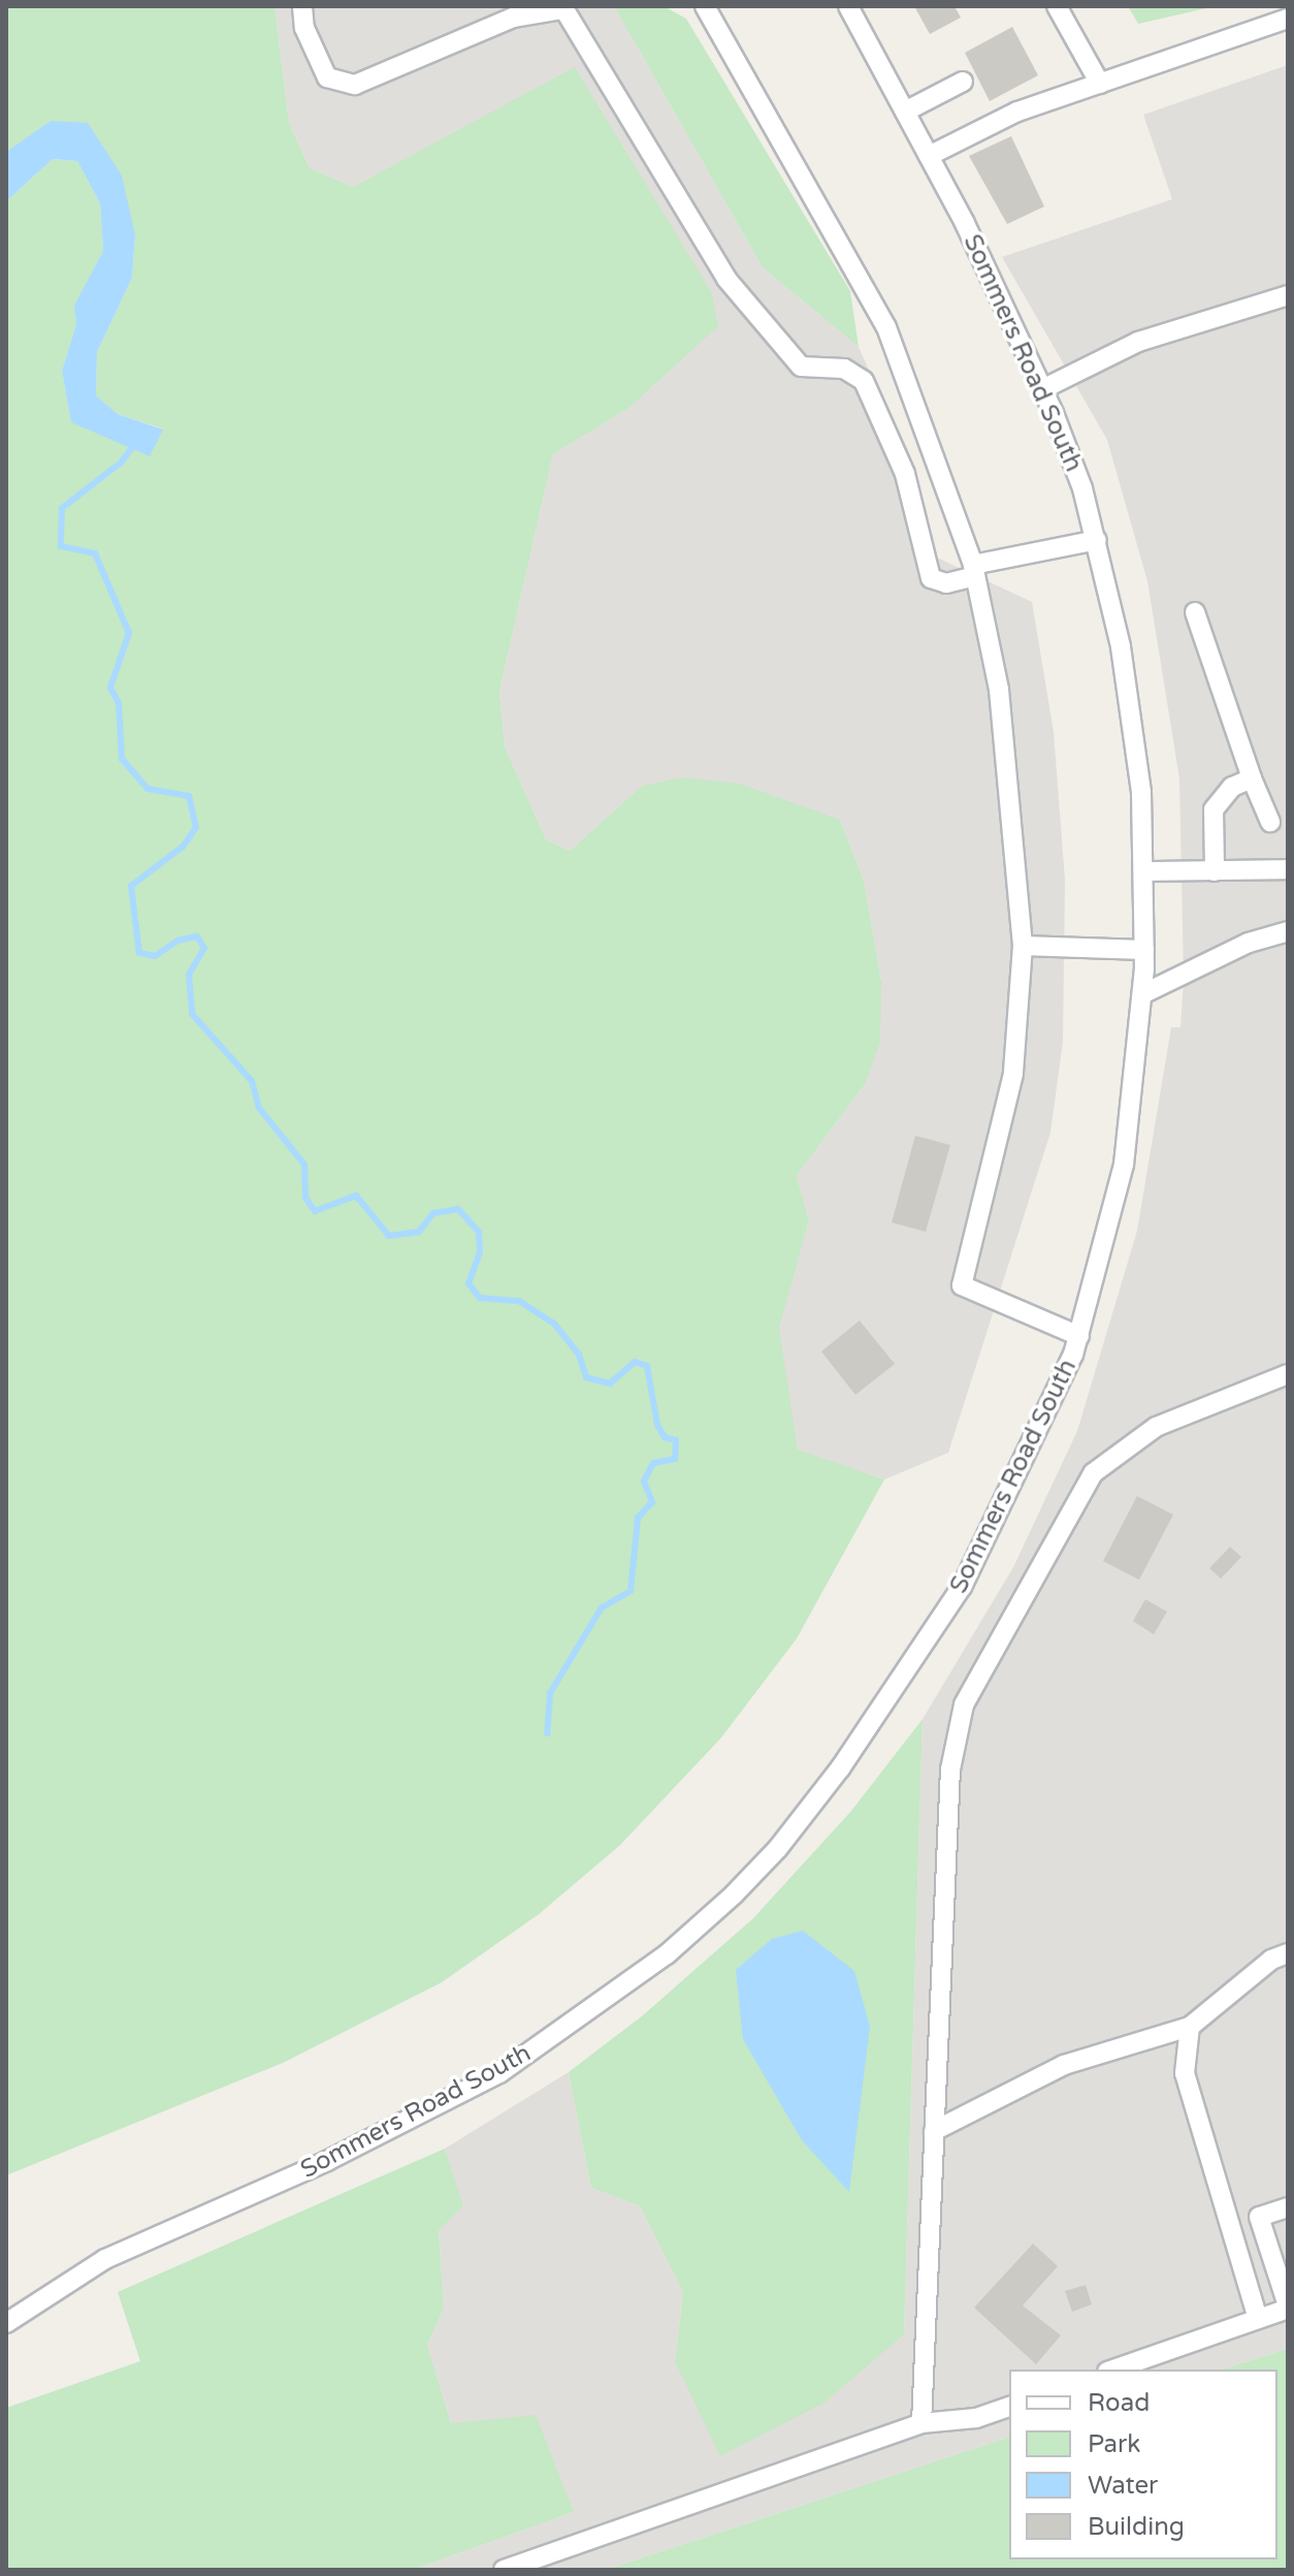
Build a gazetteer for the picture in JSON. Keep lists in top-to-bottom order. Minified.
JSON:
{"streets":{"street":["Sommers Road South"]},"legend":["Road","Park","Water","Building"]}
